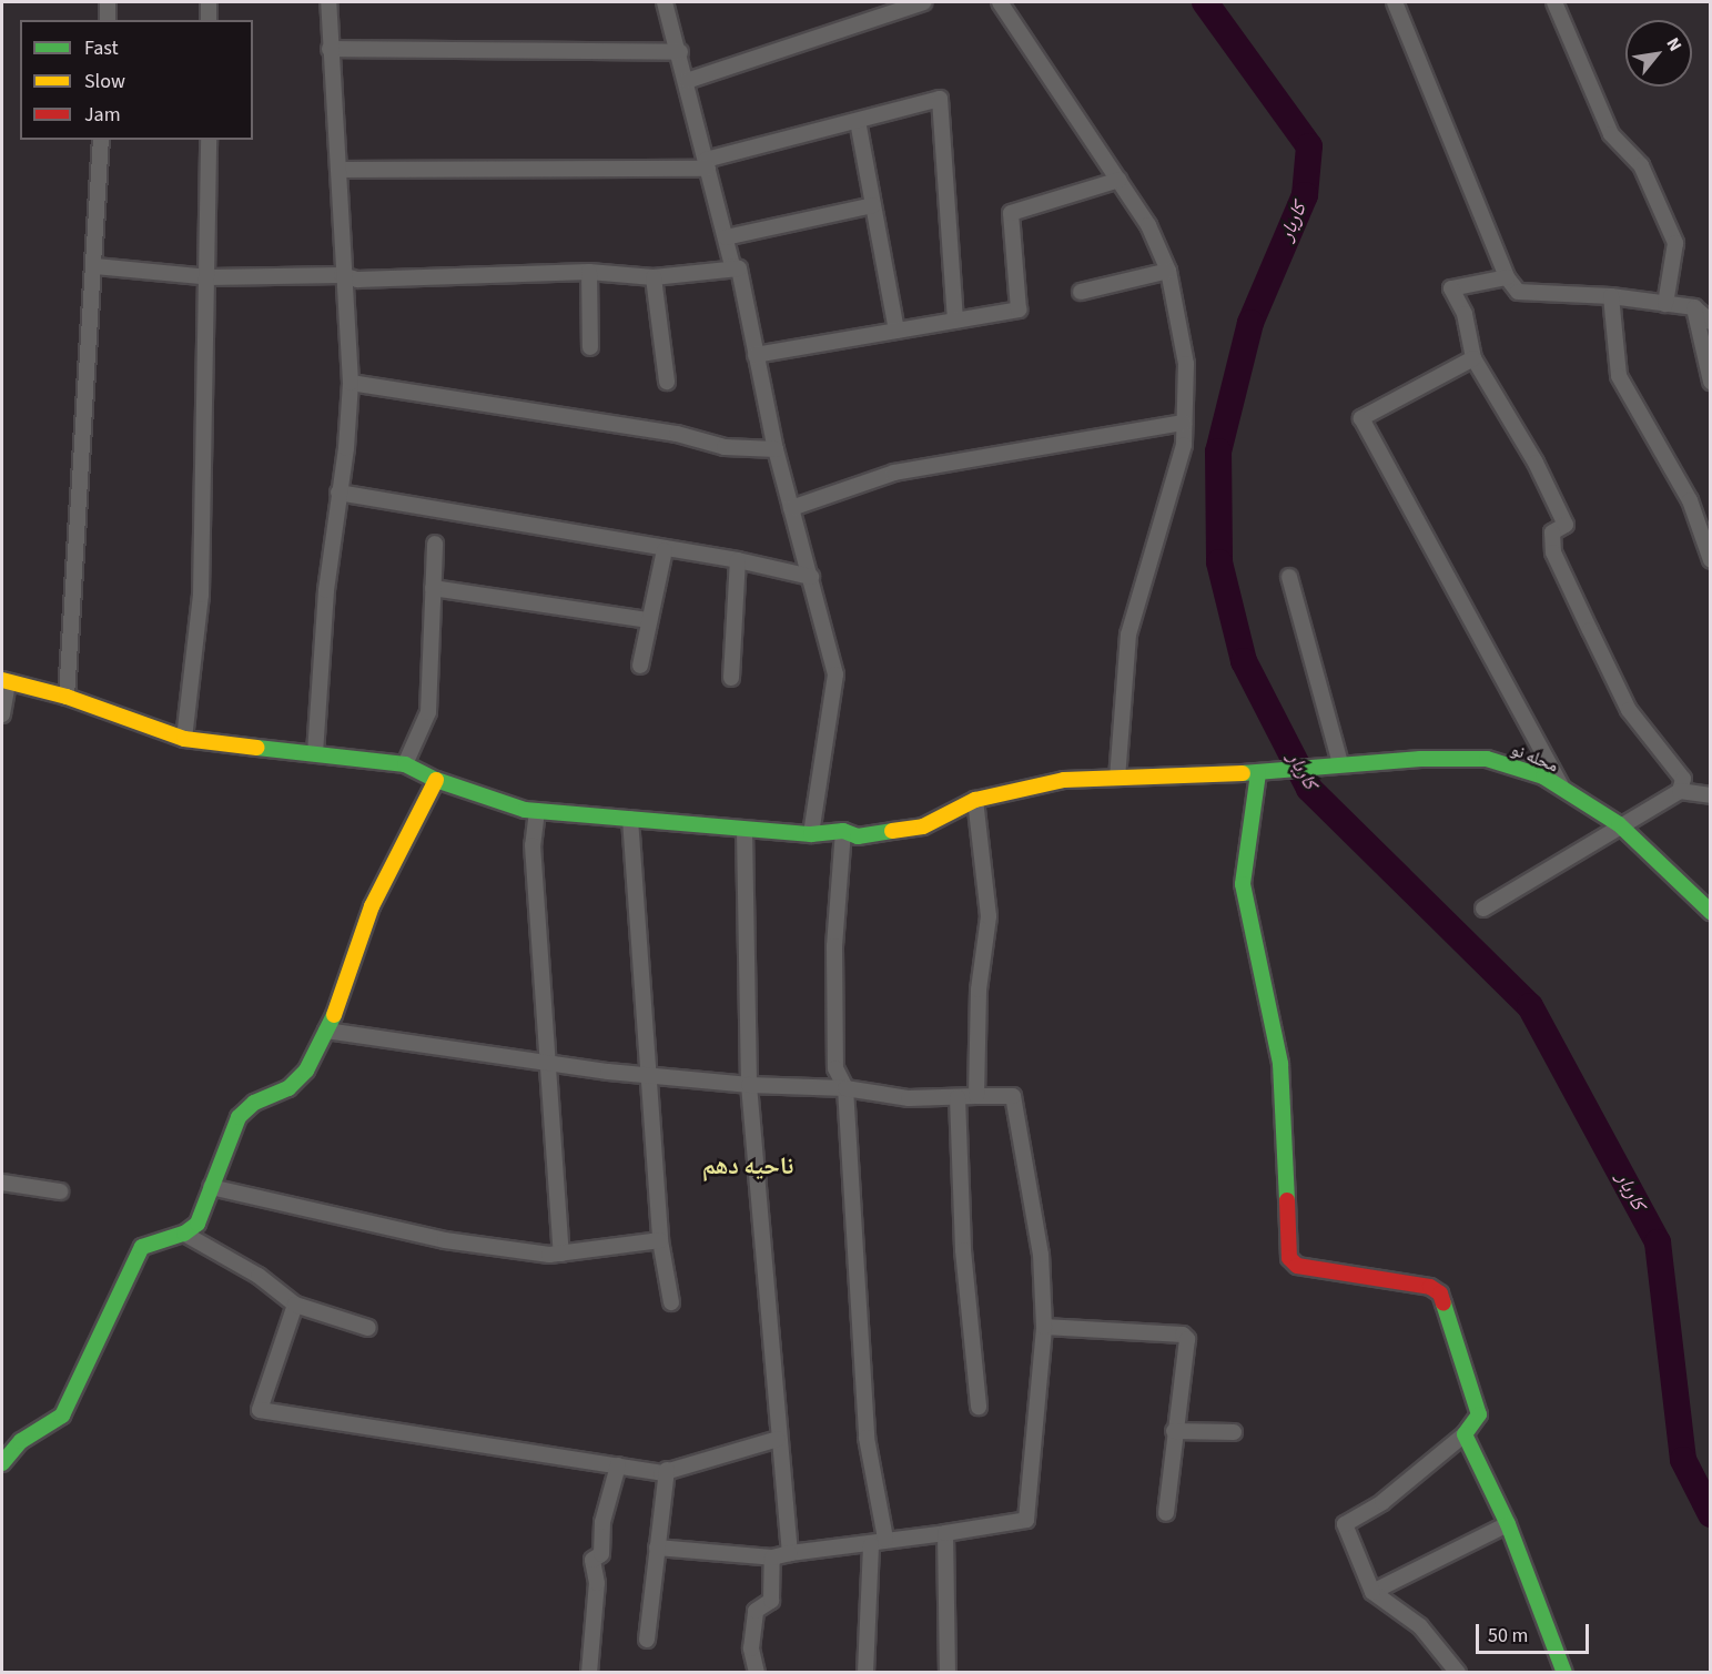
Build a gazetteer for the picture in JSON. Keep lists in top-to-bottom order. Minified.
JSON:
{"streets":{"street":["محله نو"]},"districts":["ناحیه دهم"],"water":["کاربار"],"legend":["Fast","Slow","Jam"],"scale_bar":"50 m","north":"top right"}
